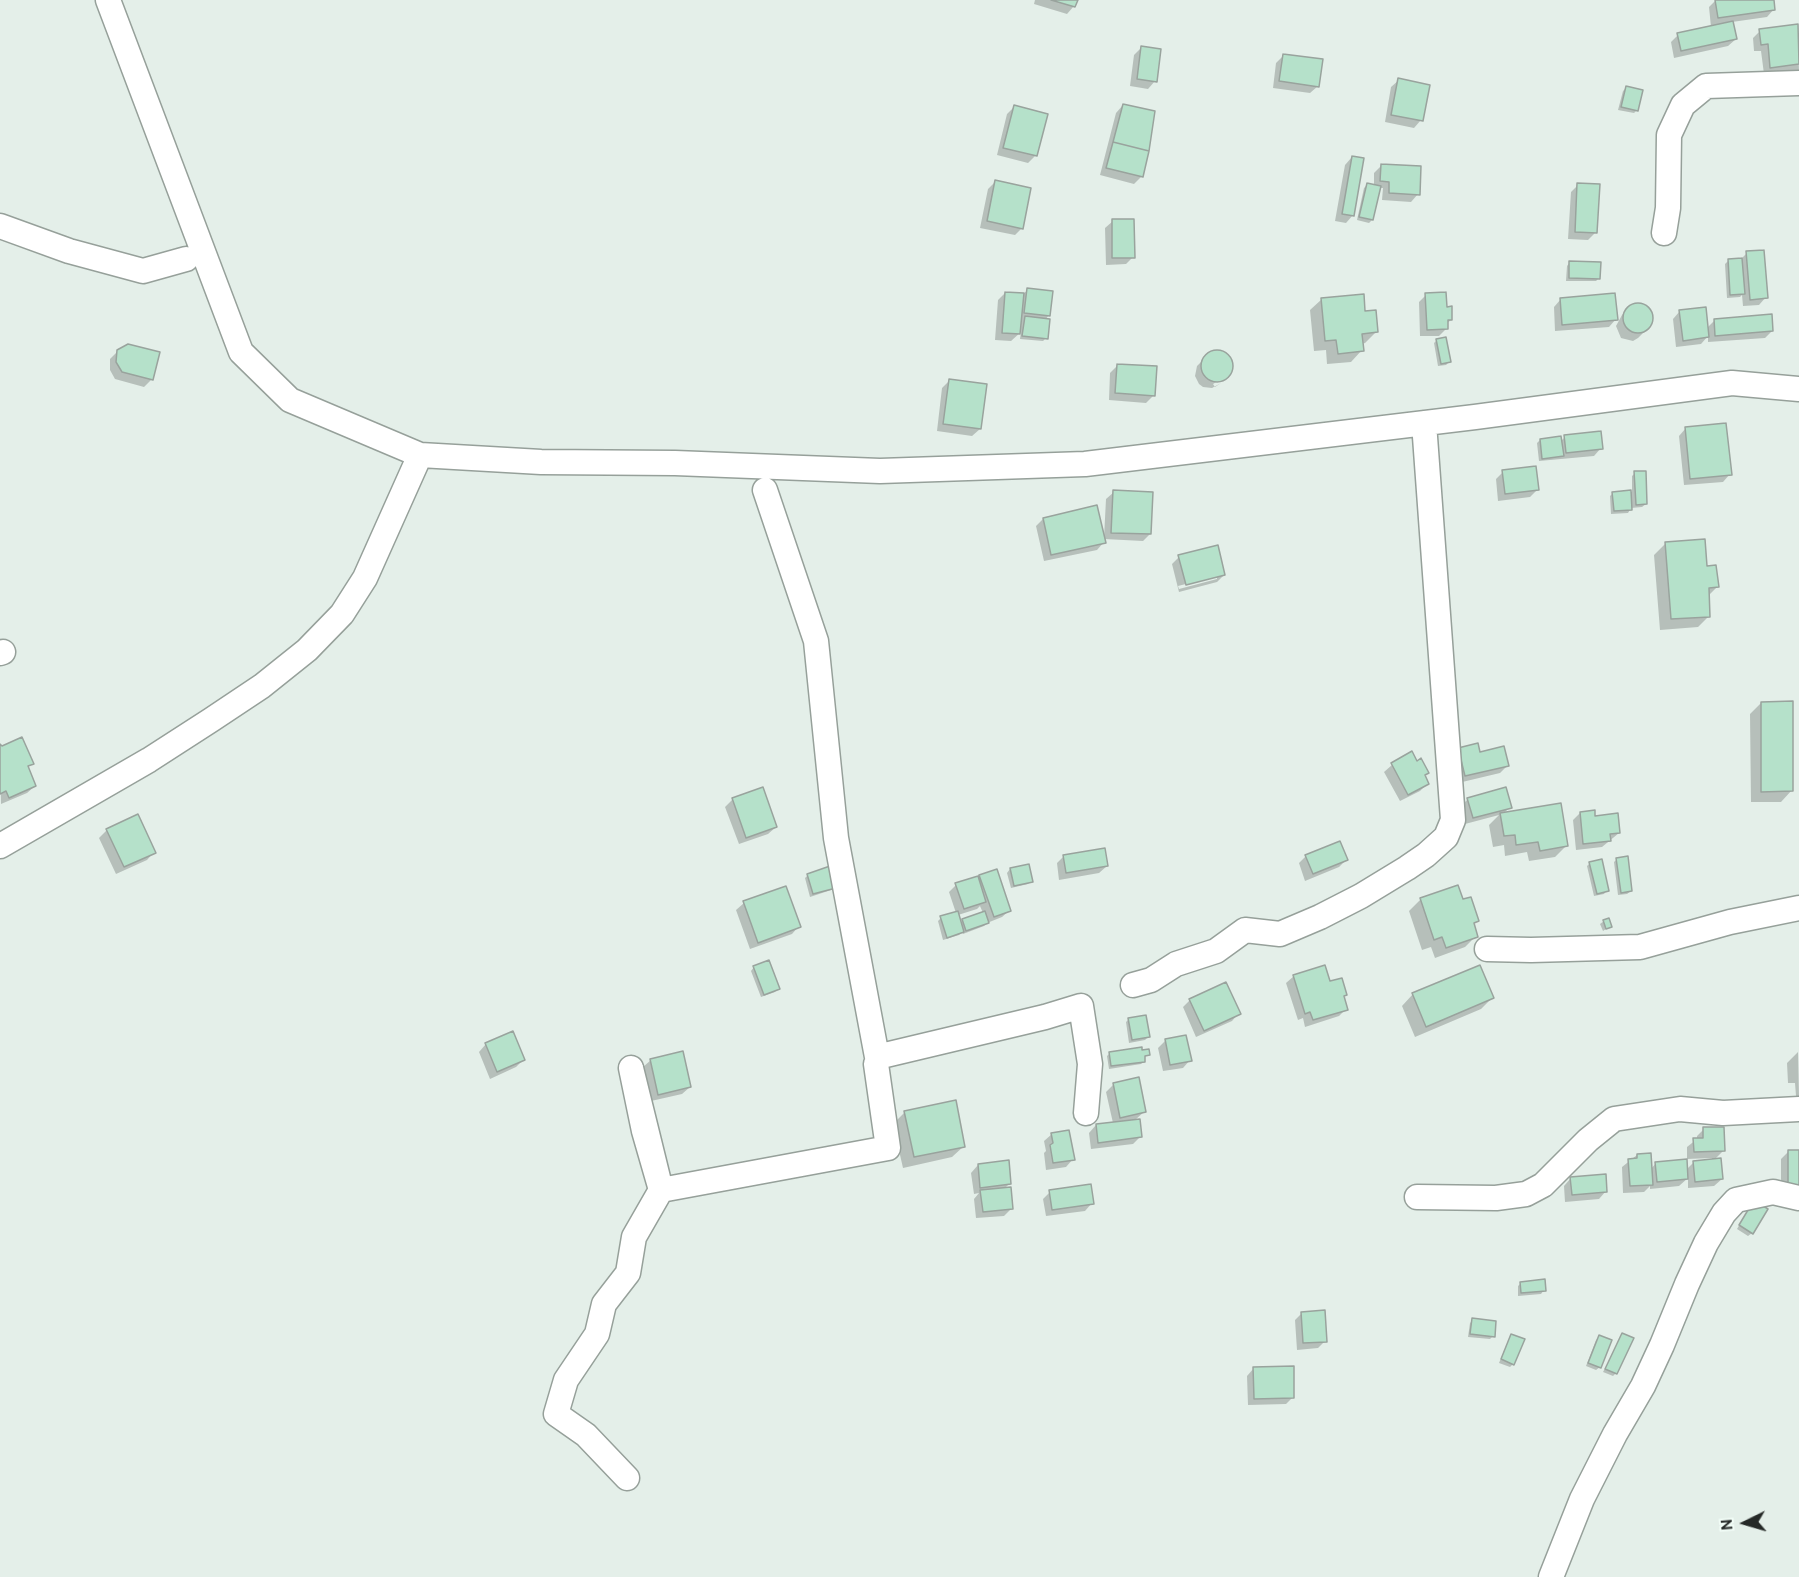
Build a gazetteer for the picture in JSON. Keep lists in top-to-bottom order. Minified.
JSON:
{"north":"left"}
